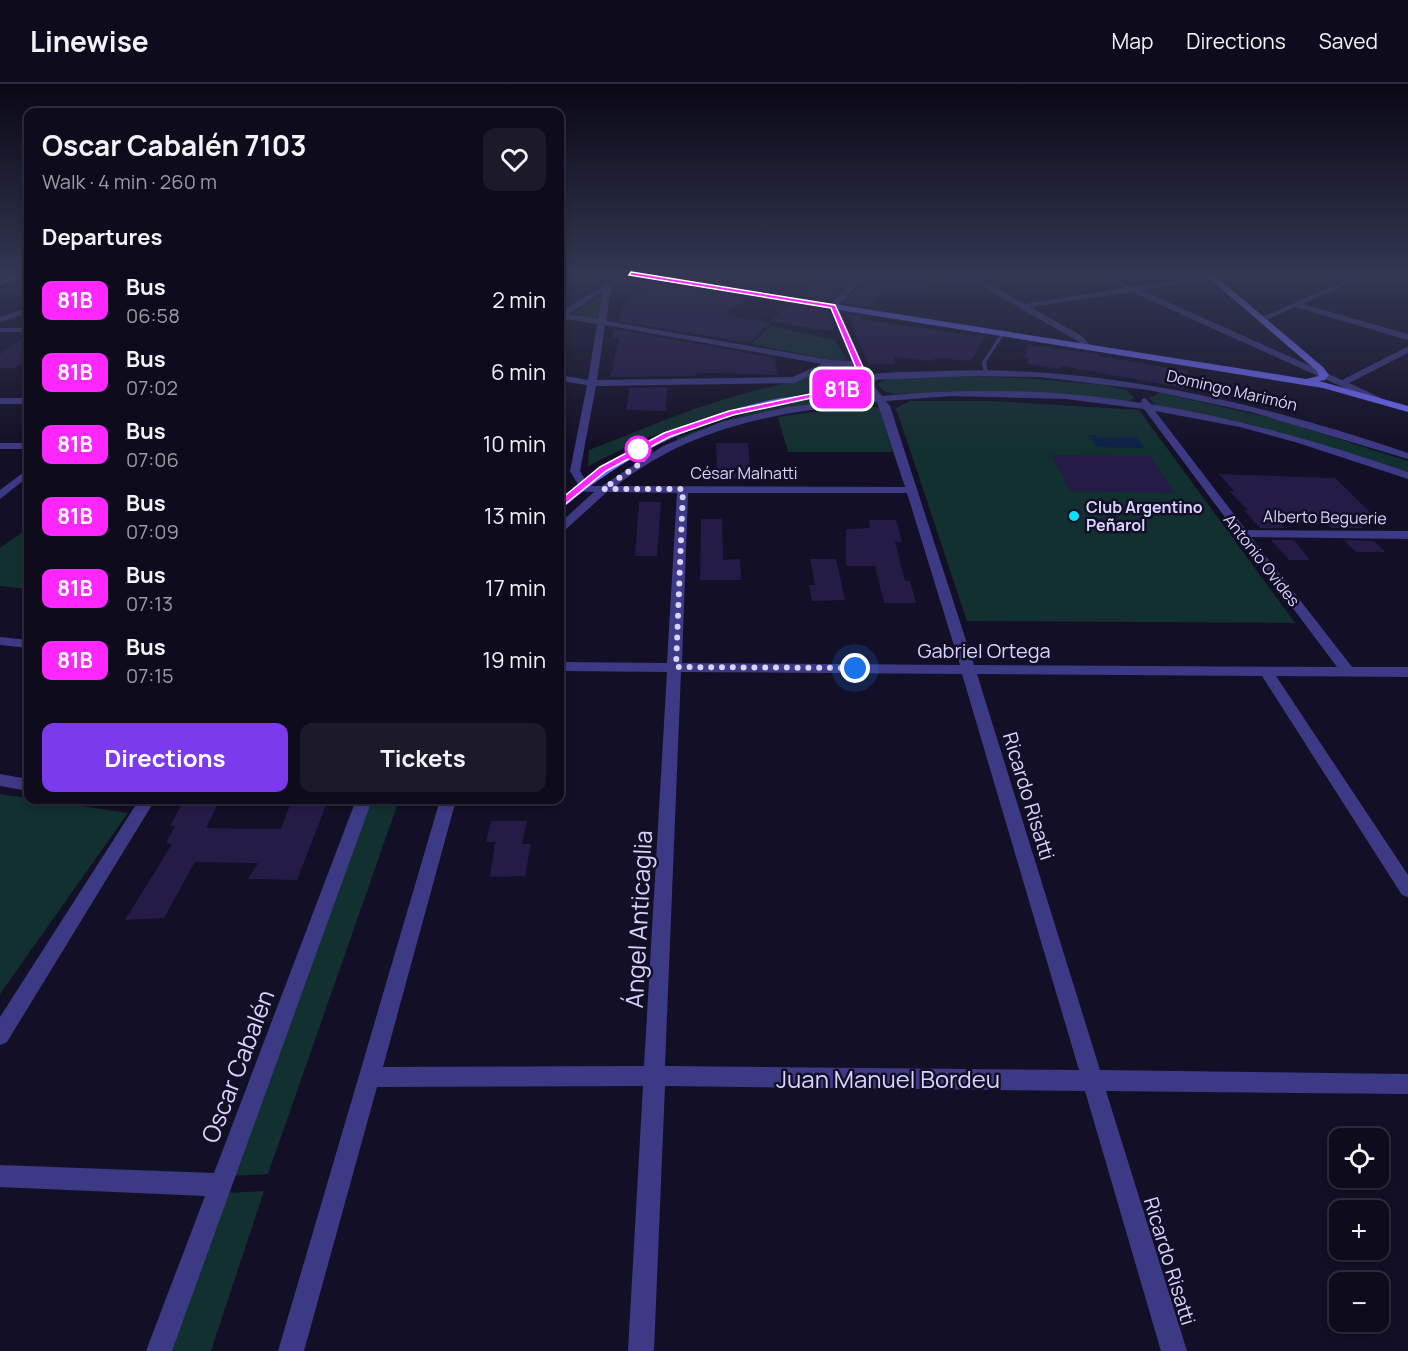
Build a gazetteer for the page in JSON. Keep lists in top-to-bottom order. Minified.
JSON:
{"streets":{"main road":["Ricardo Risatti"],"street":["Domingo Marimón","César Malnatti","Alberto Beguerie","Antonio Ovides","Gabriel Ortega","Ángel Anticaglia","Oscar Cabalén","Juan Manuel Bordeu"]},"crossings":[["Domingo Marimón","Antonio Ovides"],["Domingo Marimón","Ricardo Risatti"],["César Malnatti","Ricardo Risatti"],["César Malnatti","Ángel Anticaglia"],["Alberto Beguerie","Antonio Ovides"],["Antonio Ovides","Gabriel Ortega"],["Gabriel Ortega","Ricardo Risatti"],["Gabriel Ortega","Ángel Anticaglia"],["Ricardo Risatti","Juan Manuel Bordeu"],["Ángel Anticaglia","Juan Manuel Bordeu"]],"places":["Club Argentino Peñarol"],"lines":["bus line 81B"],"page":{"header":"Linewise","nav":["Map","Directions","Saved"],"on_map":"81B","heading":[["Oscar Cabalén 7103","Walk · 4 min · 260 m"],"Departures"],"list":[{"mark":"81B","name":"Bus","note":"06:58","value":"2 min"},{"mark":"81B","name":"Bus","note":"07:02","value":"6 min"},{"mark":"81B","name":"Bus","note":"07:06","value":"10 min"},{"mark":"81B","name":"Bus","note":"07:09","value":"13 min"},{"mark":"81B","name":"Bus","note":"07:13","value":"17 min"},{"mark":"81B","name":"Bus","note":"07:15","value":"19 min"}],"buttons":["Directions","Tickets"],"map_buttons":["+","−"]}}
